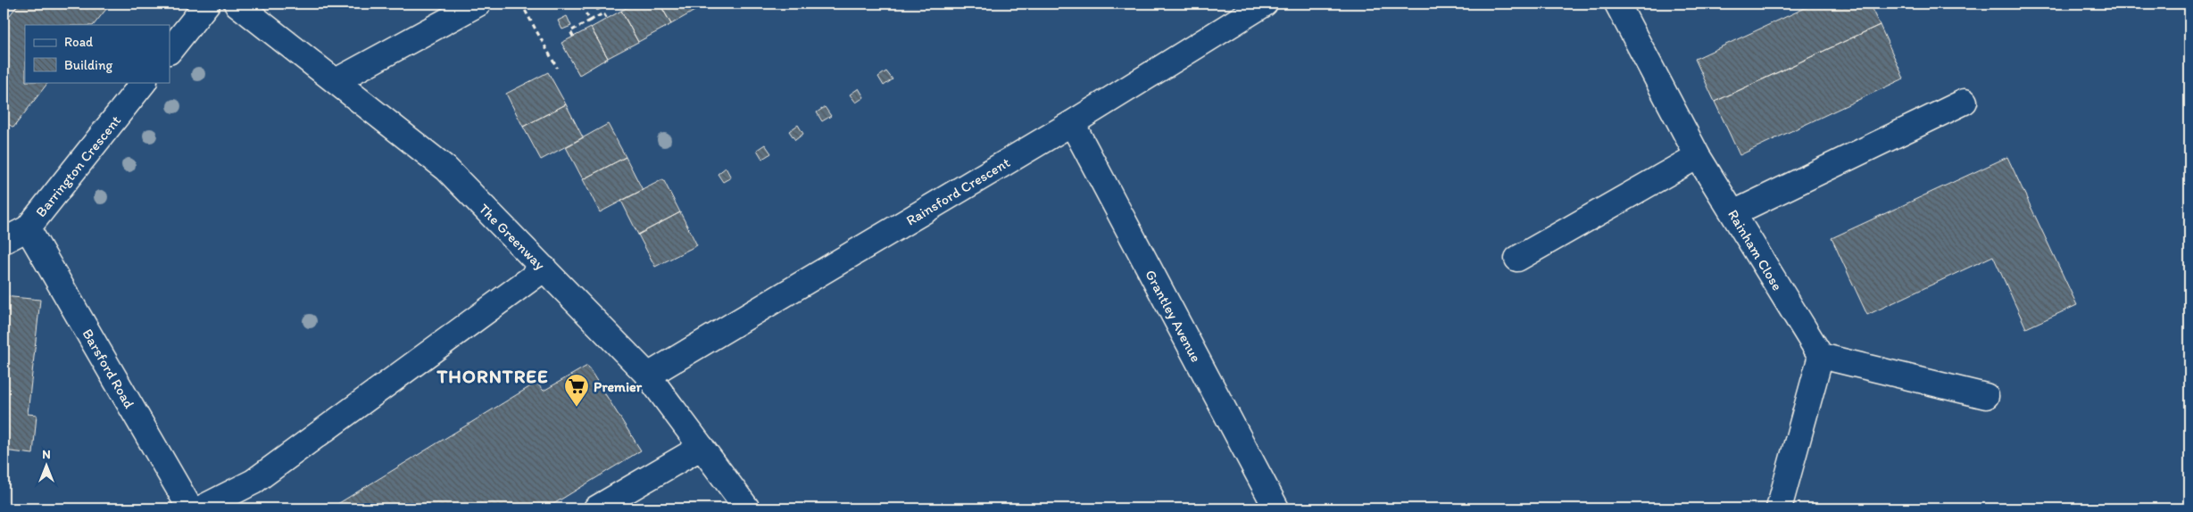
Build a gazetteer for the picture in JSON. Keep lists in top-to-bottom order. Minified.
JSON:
{"streets":{"street":["Barrington Crescent","Rainsford Crescent","The Greenway","Rainham Close","Grantley Avenue","Barsford Road"]},"crossings":[["Barrington Crescent","Barsford Road"],["Rainsford Crescent","The Greenway"],["Rainsford Crescent","Grantley Avenue"]],"districts":["THORNTREE"],"places":{"supermarket":["Premier"]},"legend":["Road","Building"],"north":"top"}
